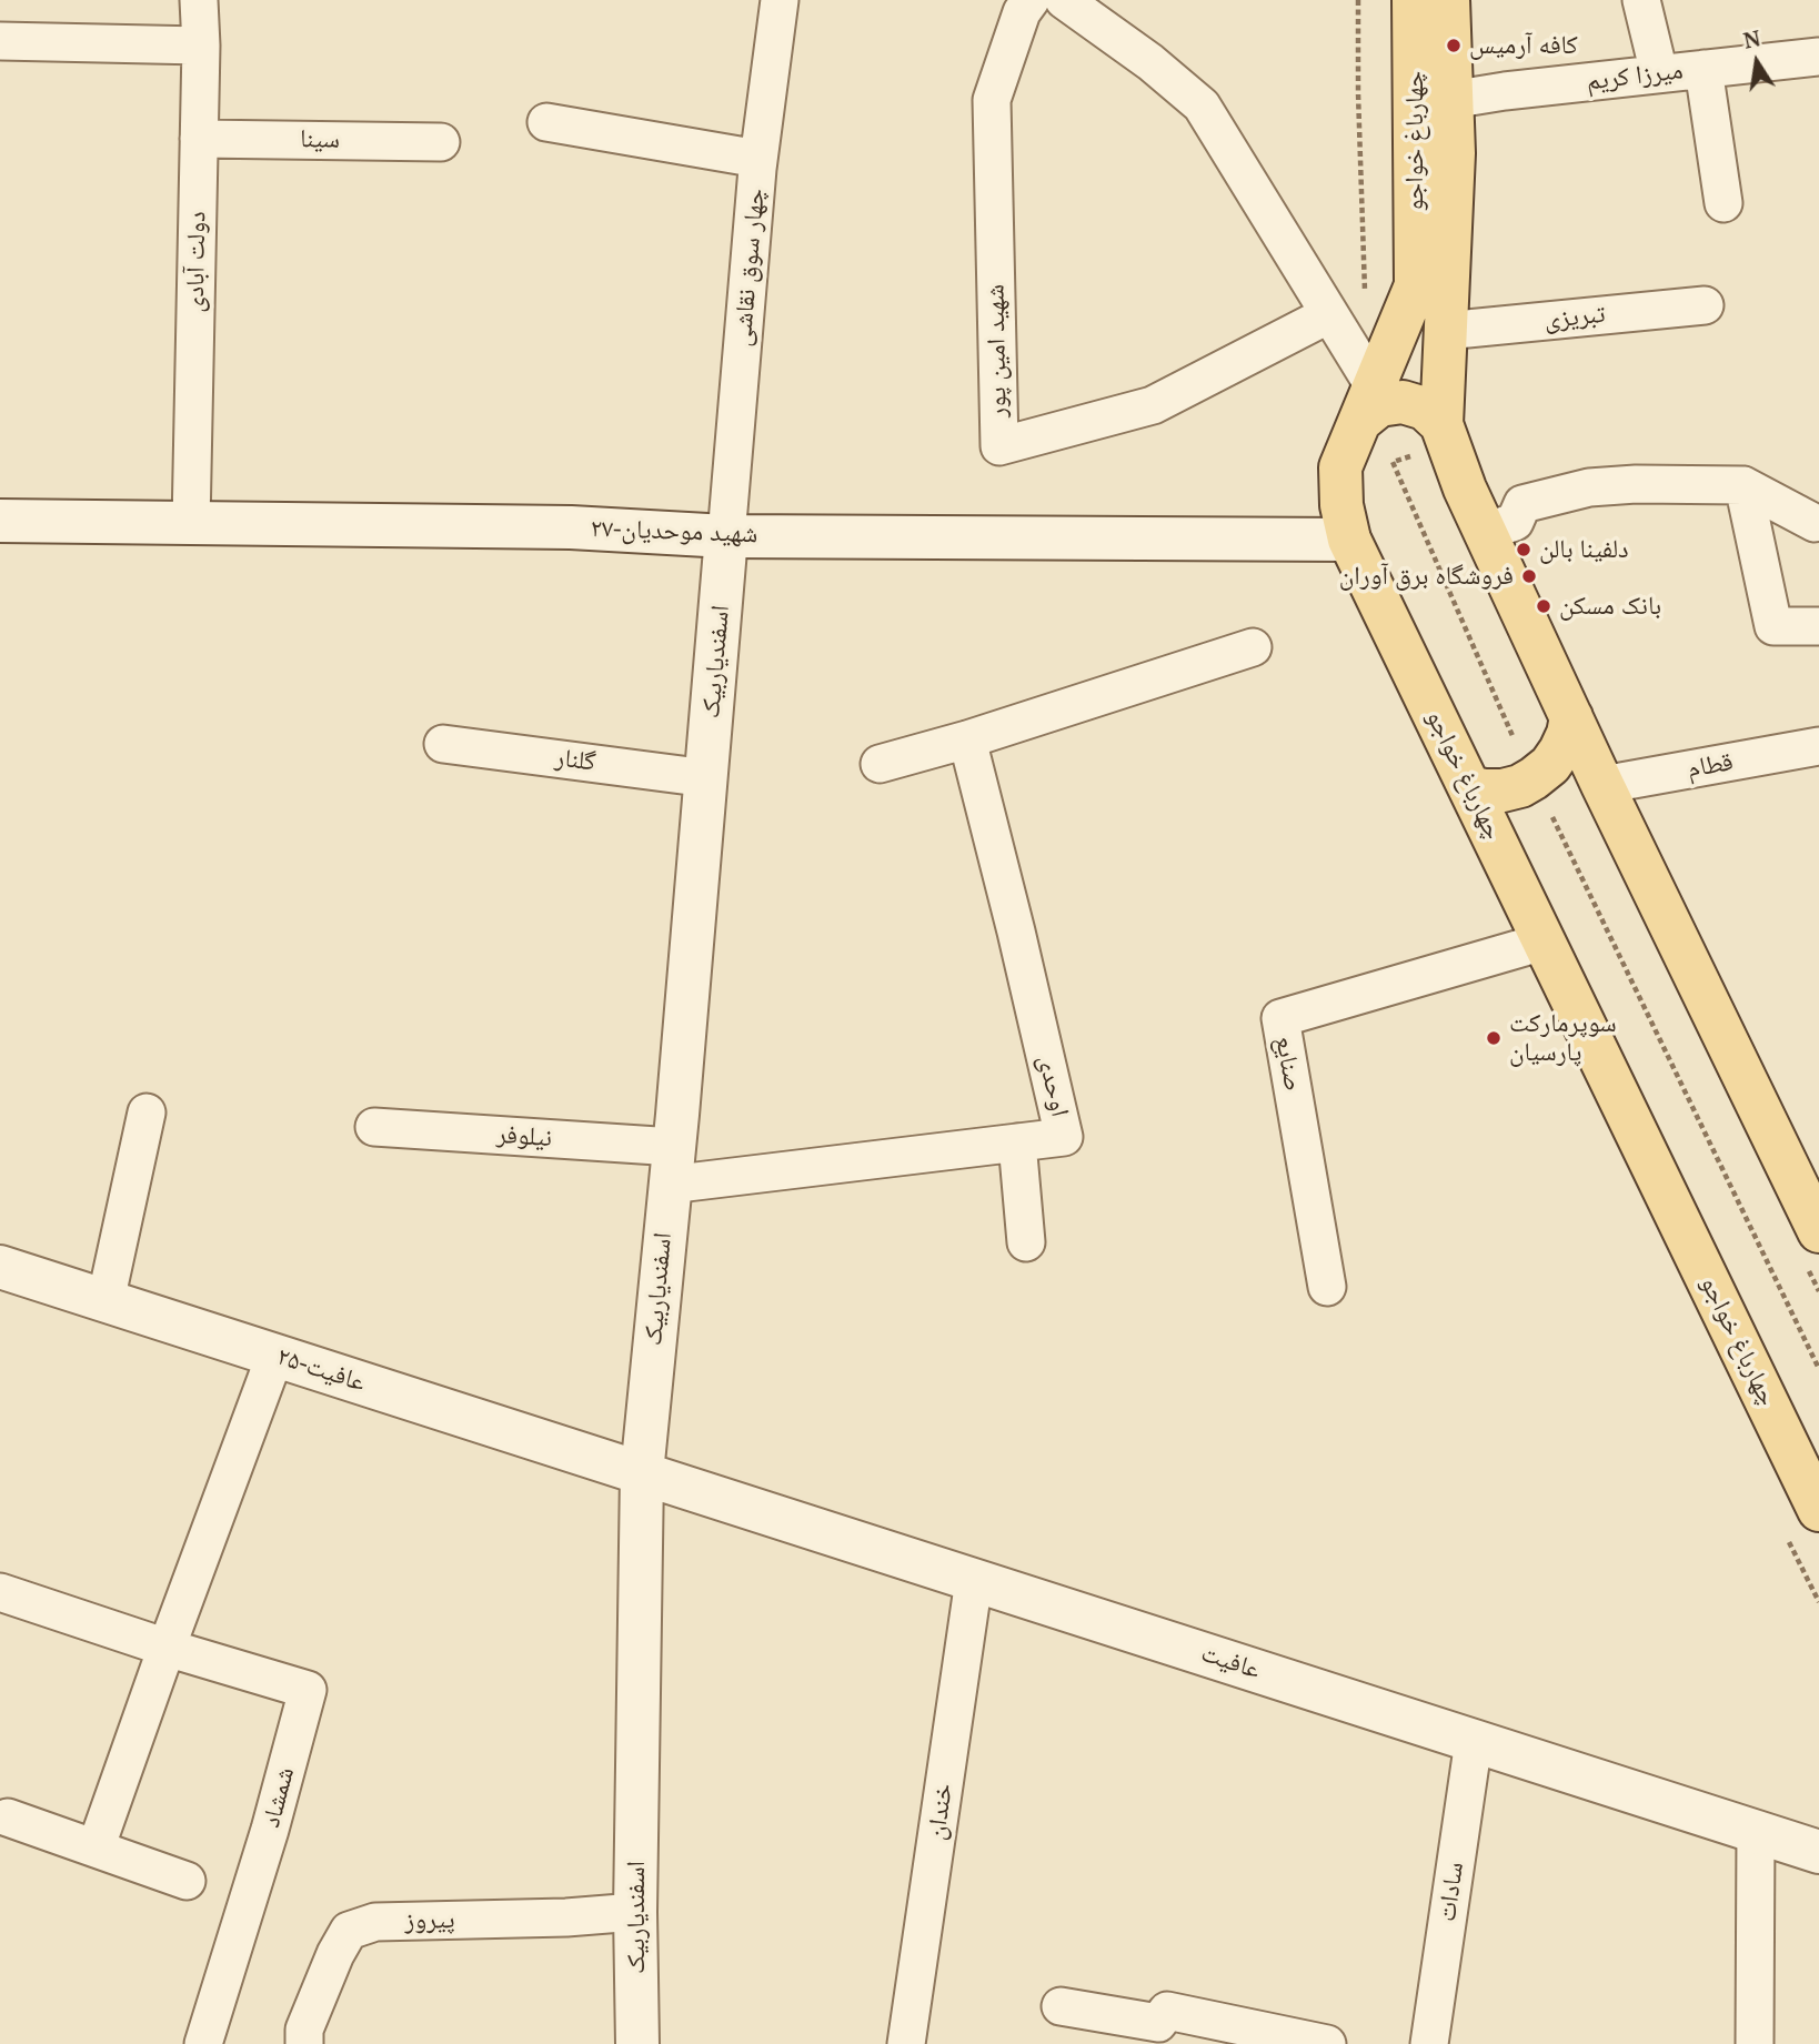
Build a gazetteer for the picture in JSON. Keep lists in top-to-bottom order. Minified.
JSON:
{"streets":{"main road":["چهارباغ خواجو"],"street":["میرزا کریم","سینا","دولت آبادی","چهار سوق نقاشی","تبریزی","شهید امین پور","۲۷-شهید موحدیان","اسفندیاربیک","گلنار","قطام","صنایع","اوحدی","نیلوفر","۲۵-عافیت","عافیت","شمشاد","خندان","سادات","پیروز"]},"crossings":[["میرزا کریم","چهارباغ خواجو"],["سینا","دولت آبادی"],["چهارباغ خواجو","تبریزی"],["چهارباغ خواجو","۲۷-شهید موحدیان"],["چهارباغ خواجو","قطام"],["چهارباغ خواجو","صنایع"],["دولت آبادی","۲۷-شهید موحدیان"],["چهار سوق نقاشی","۲۷-شهید موحدیان"],["چهار سوق نقاشی","اسفندیاربیک"],["۲۷-شهید موحدیان","اسفندیاربیک"],["اسفندیاربیک","گلنار"],["اسفندیاربیک","اوحدی"],["اسفندیاربیک","نیلوفر"],["اسفندیاربیک","۲۵-عافیت"],["اسفندیاربیک","عافیت"],["اسفندیاربیک","پیروز"],["اوحدی","نیلوفر"],["۲۵-عافیت","عافیت"],["عافیت","خندان"],["عافیت","سادات"]],"places":["کافه آرمیس","دلفینا بالن","فروشگاه برق آوران","بانک مسکن","سوپرمارکت پارسیان"],"north":"top"}
